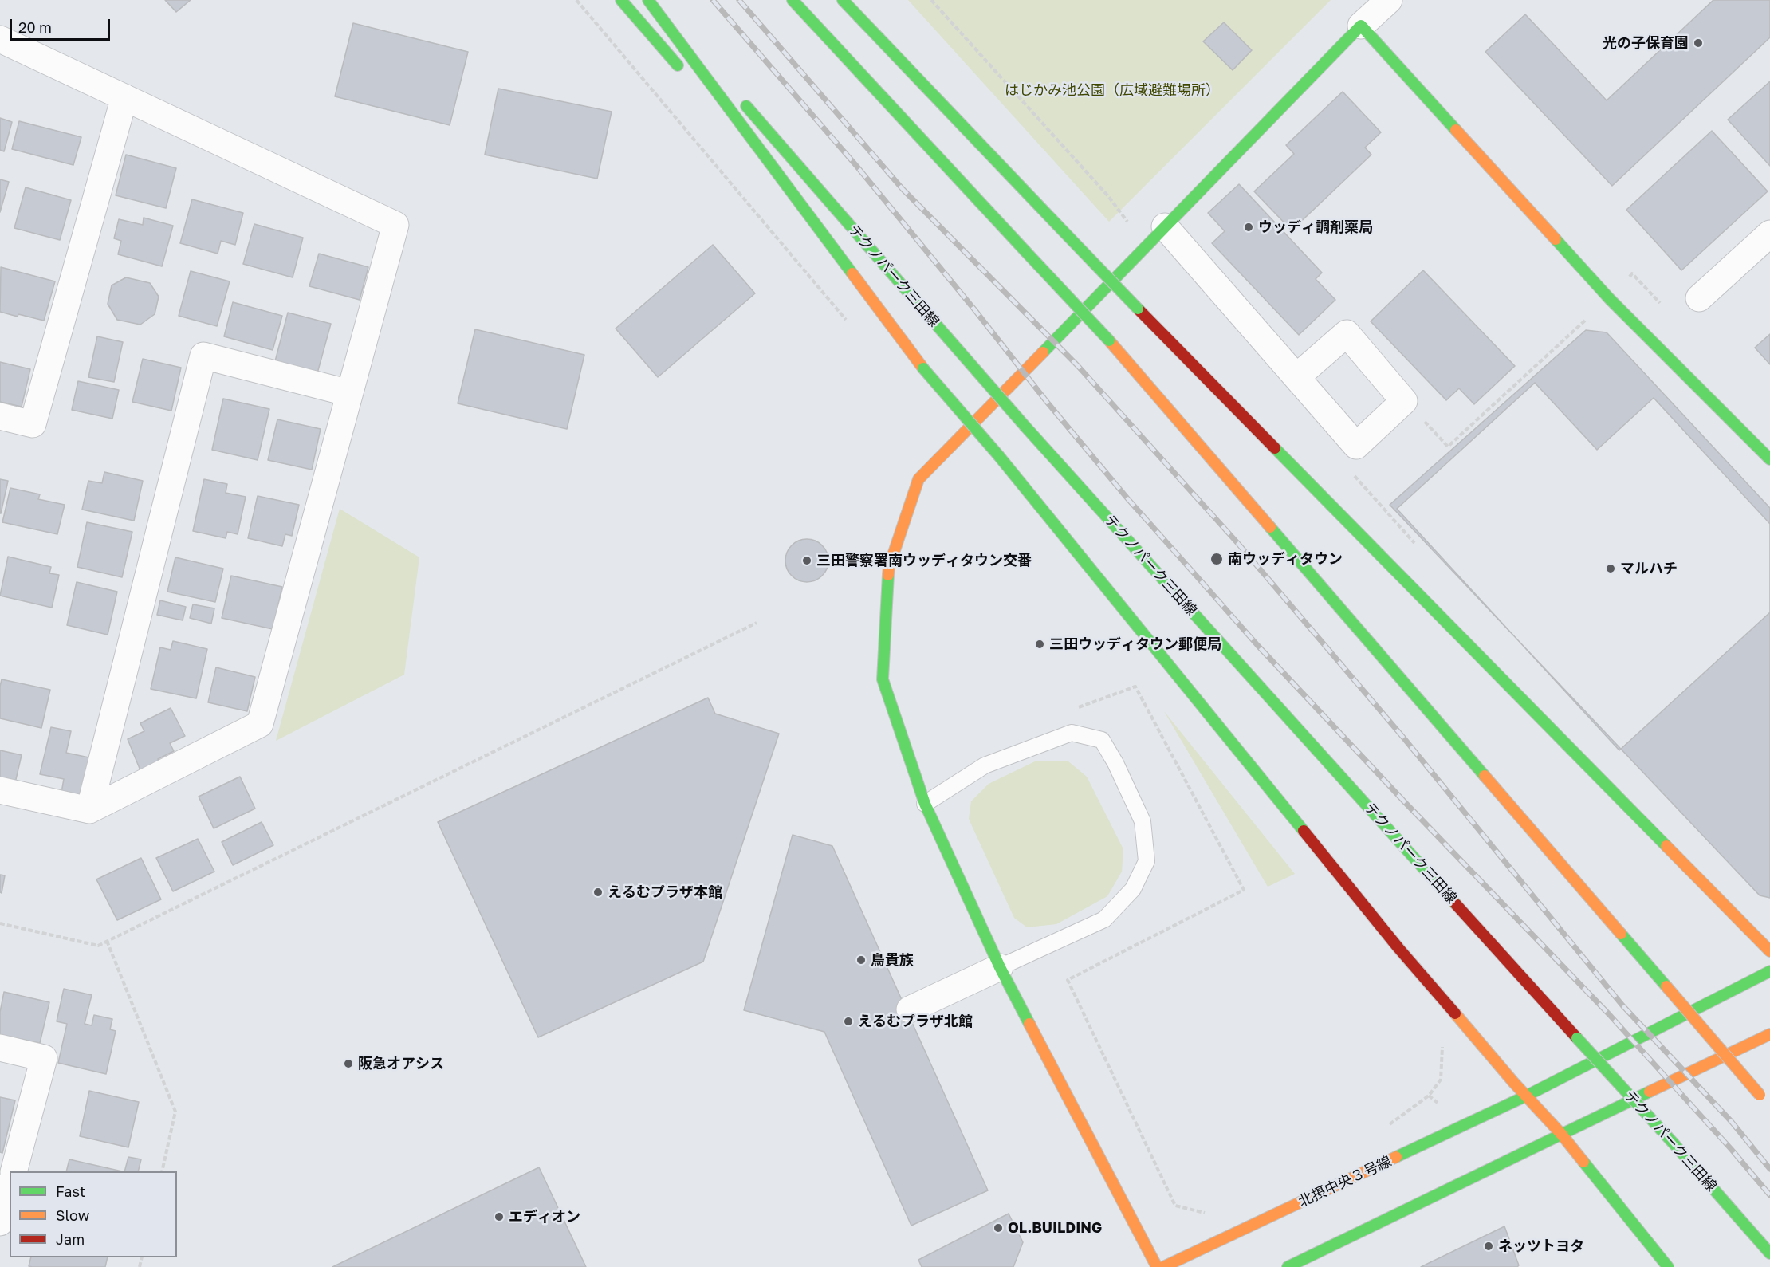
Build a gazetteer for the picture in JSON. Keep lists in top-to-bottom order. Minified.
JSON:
{"streets":{"main road":["テクノパーク三田線","北摂中央３号線"]},"parks":["はじかみ池公園（広域避難場所）"],"places":["光の子保育園","ウッディ調剤薬局","南ウッディタウン","三田警察署南ウッディタウン交番","マルハチ","三田ウッディタウン郵便局","えるむプラザ本館","鳥貴族","えるむプラザ北館","阪急オアシス","エディオン","OL.BUILDING","ネッツトヨタ"],"legend":["Fast","Slow","Jam"],"scale_bar":"20 m"}
